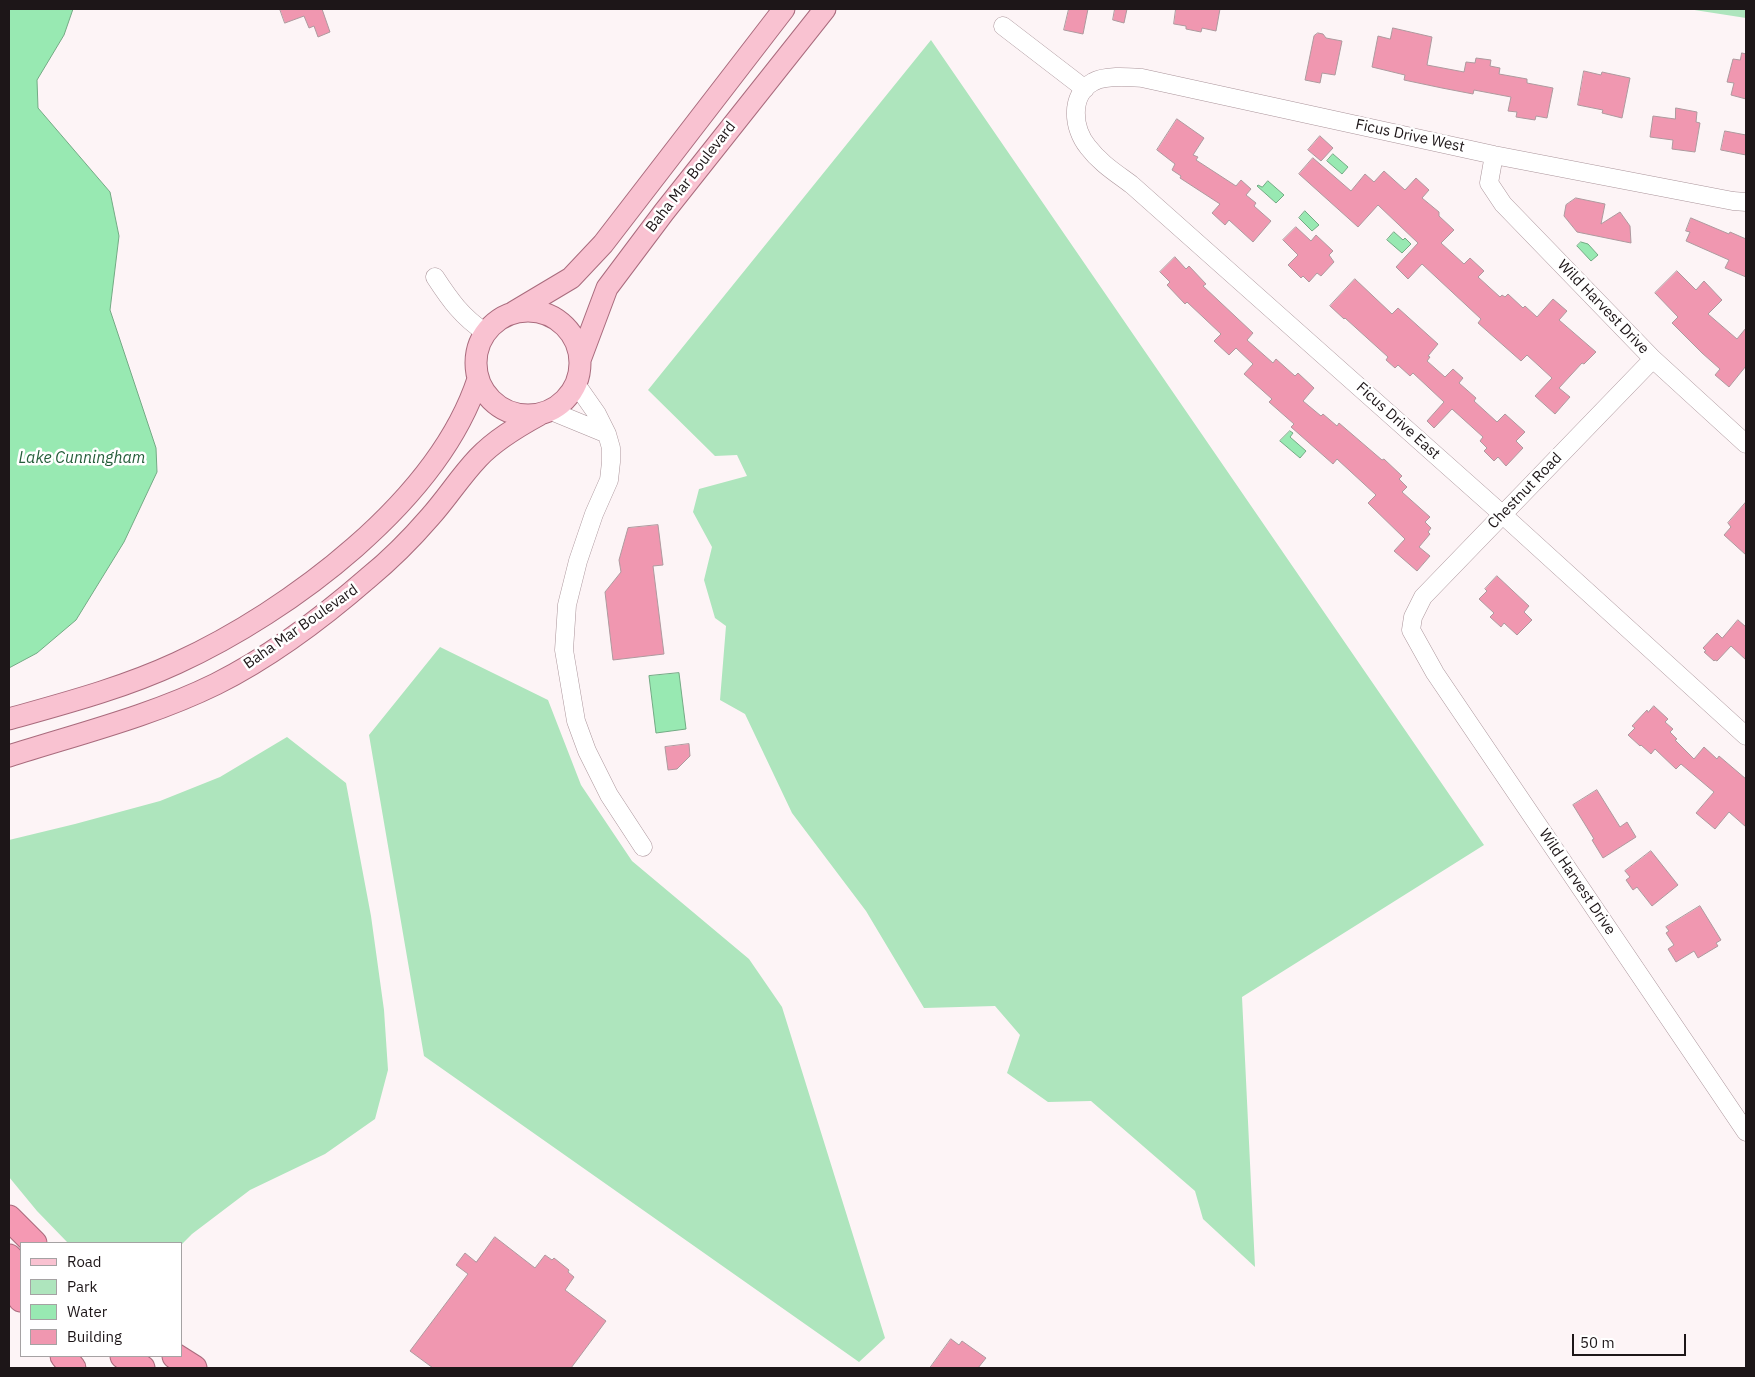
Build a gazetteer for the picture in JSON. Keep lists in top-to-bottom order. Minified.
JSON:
{"streets":{"main road":["Baha Mar Boulevard"],"street":["Ficus Drive West","Wild Harvest Drive","Ficus Drive East","Chestnut Road"]},"crossings":[["Ficus Drive West","Wild Harvest Drive"],["Ficus Drive West","Ficus Drive East"],["Wild Harvest Drive","Chestnut Road"],["Ficus Drive East","Chestnut Road"]],"water":["Lake Cunningham"],"legend":["Road","Park","Water","Building"],"scale_bar":"50 m"}
